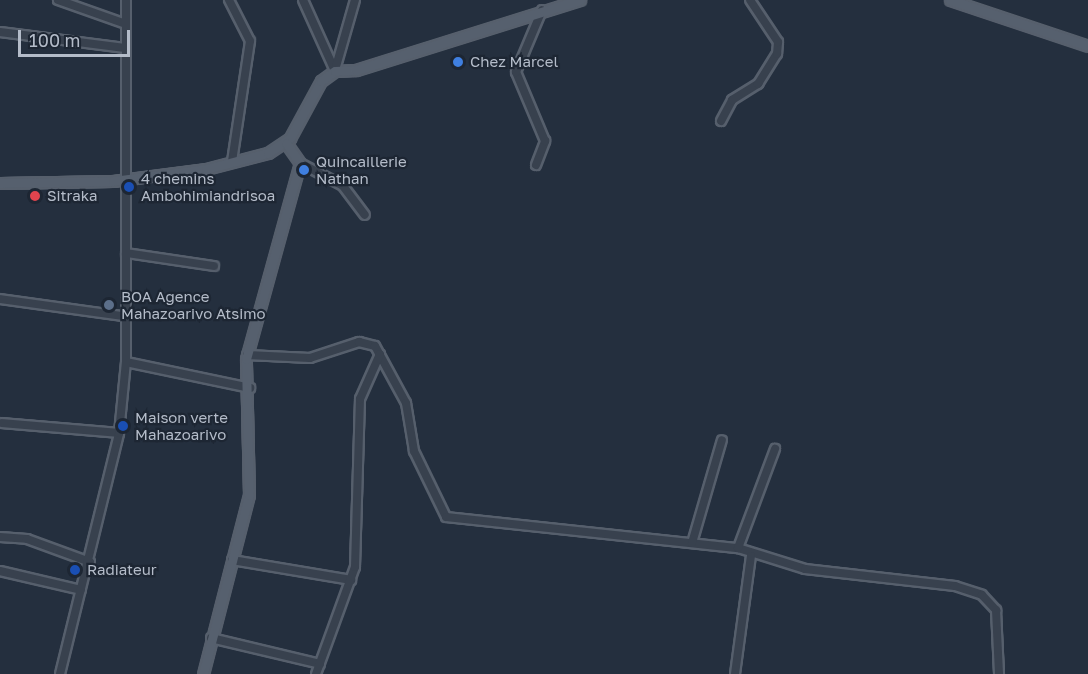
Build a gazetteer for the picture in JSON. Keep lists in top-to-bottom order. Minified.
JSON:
{"places":["Chez Marcel","Quincaillerie Nathan","4 chemins Ambohimiandrisoa","Sitraka","BOA Agence Mahazoarivo Atsimo","Maison verte Mahazoarivo","Radiateur"],"scale_bar":"100 m"}
